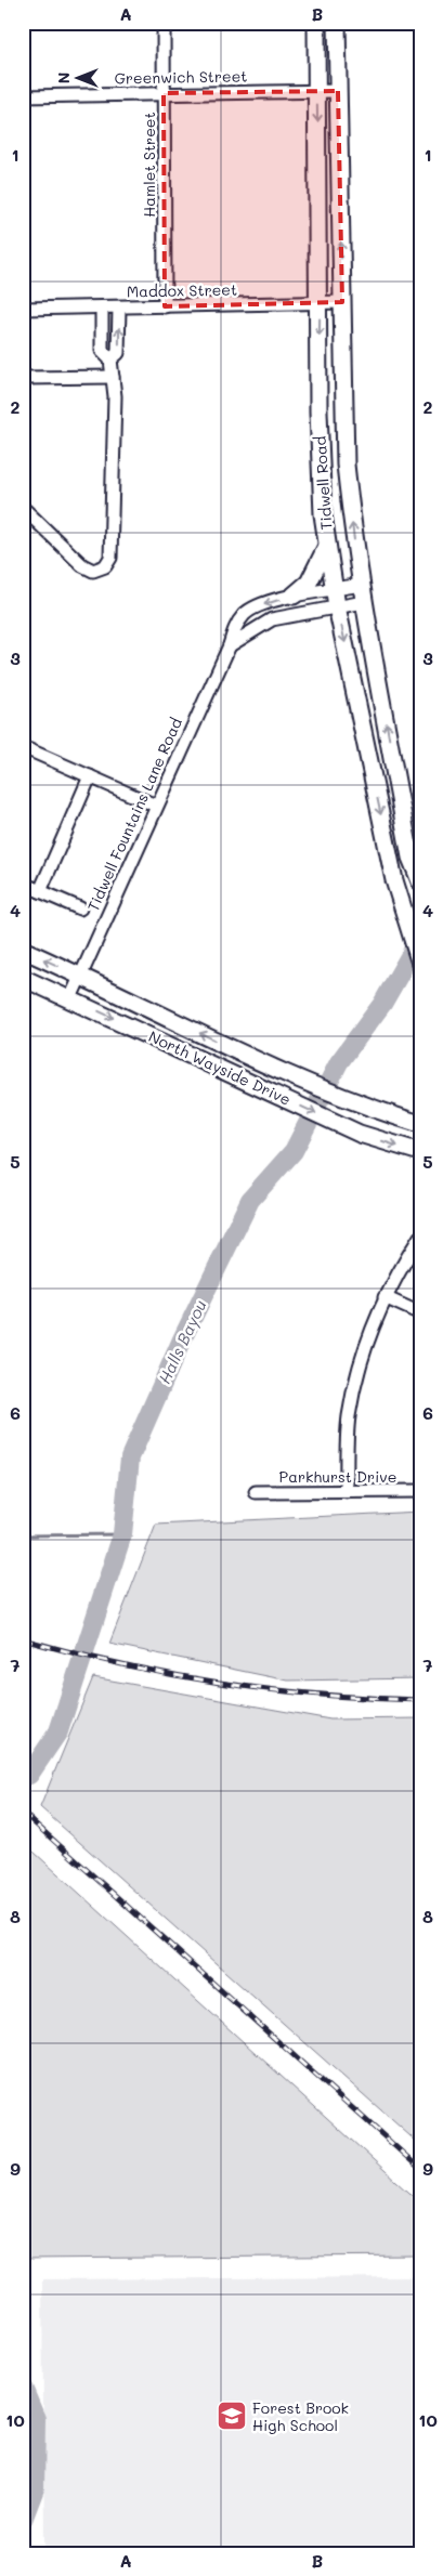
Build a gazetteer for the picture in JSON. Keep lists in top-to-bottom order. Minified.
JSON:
{"streets":{"main road":["Tidwell Road","North Wayside Drive"],"street":["Greenwich Street","Hamlet Street","Maddox Street","Tidwell Fountains Lane Road","Parkhurst Drive"]},"crossings":[["Greenwich Street","Hamlet Street"],["Greenwich Street","Tidwell Road"],["Hamlet Street","Maddox Street"],["Maddox Street","Tidwell Road"],["Tidwell Road","Tidwell Fountains Lane Road"],["Tidwell Fountains Lane Road","North Wayside Drive"]],"water":["Halls Bayou"],"places":{"school or university":["Forest Brook High School"]},"north":"left","grid":{"columns":["A","B"],"rows":["1","2","3","4","5","6","7","8","9","10"]}}
